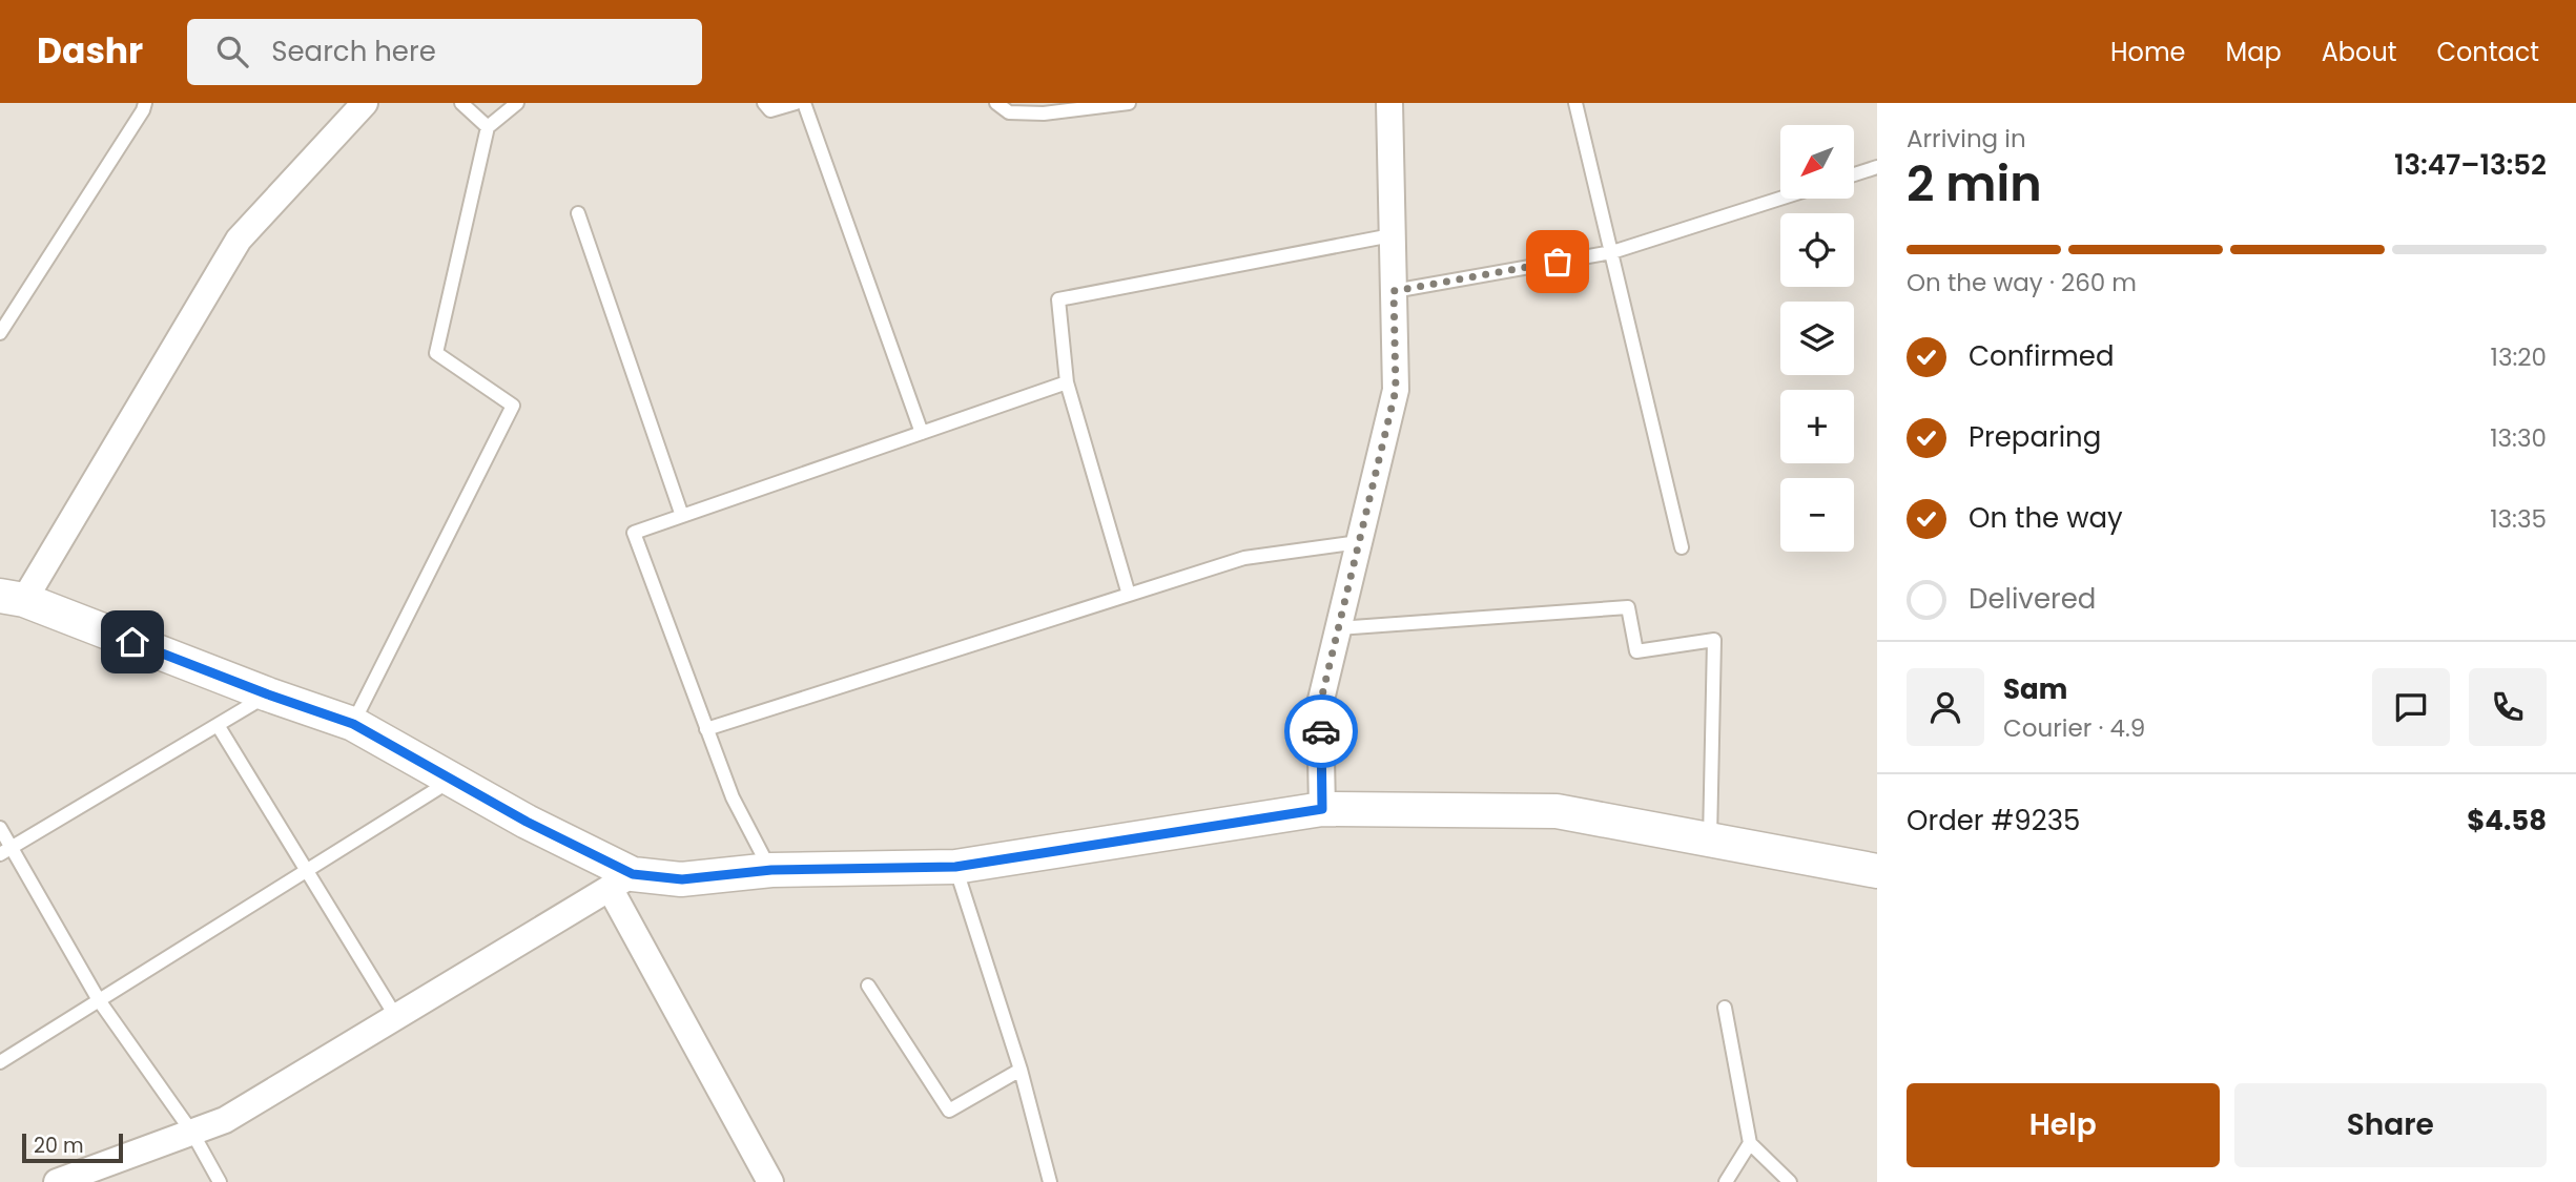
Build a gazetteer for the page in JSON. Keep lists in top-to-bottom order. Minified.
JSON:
{"scale_bar":"20 m","north":"bottom left","page":{"header":"Dashr","search":"Search here","nav":["Home","Map","About","Contact"],"heading":["2 min","Arriving in","13:47–13:52"],"panel":["Sam","Courier · 4.9","Order #9235","$4.58"],"map_buttons":["+","−"],"bar":"On the way · 260 m","list":[["Confirmed","13:20"],["Preparing","13:30"],["On the way","13:35"],"Delivered"],"buttons":["Help","Share"],"scale":"20 m"}}
